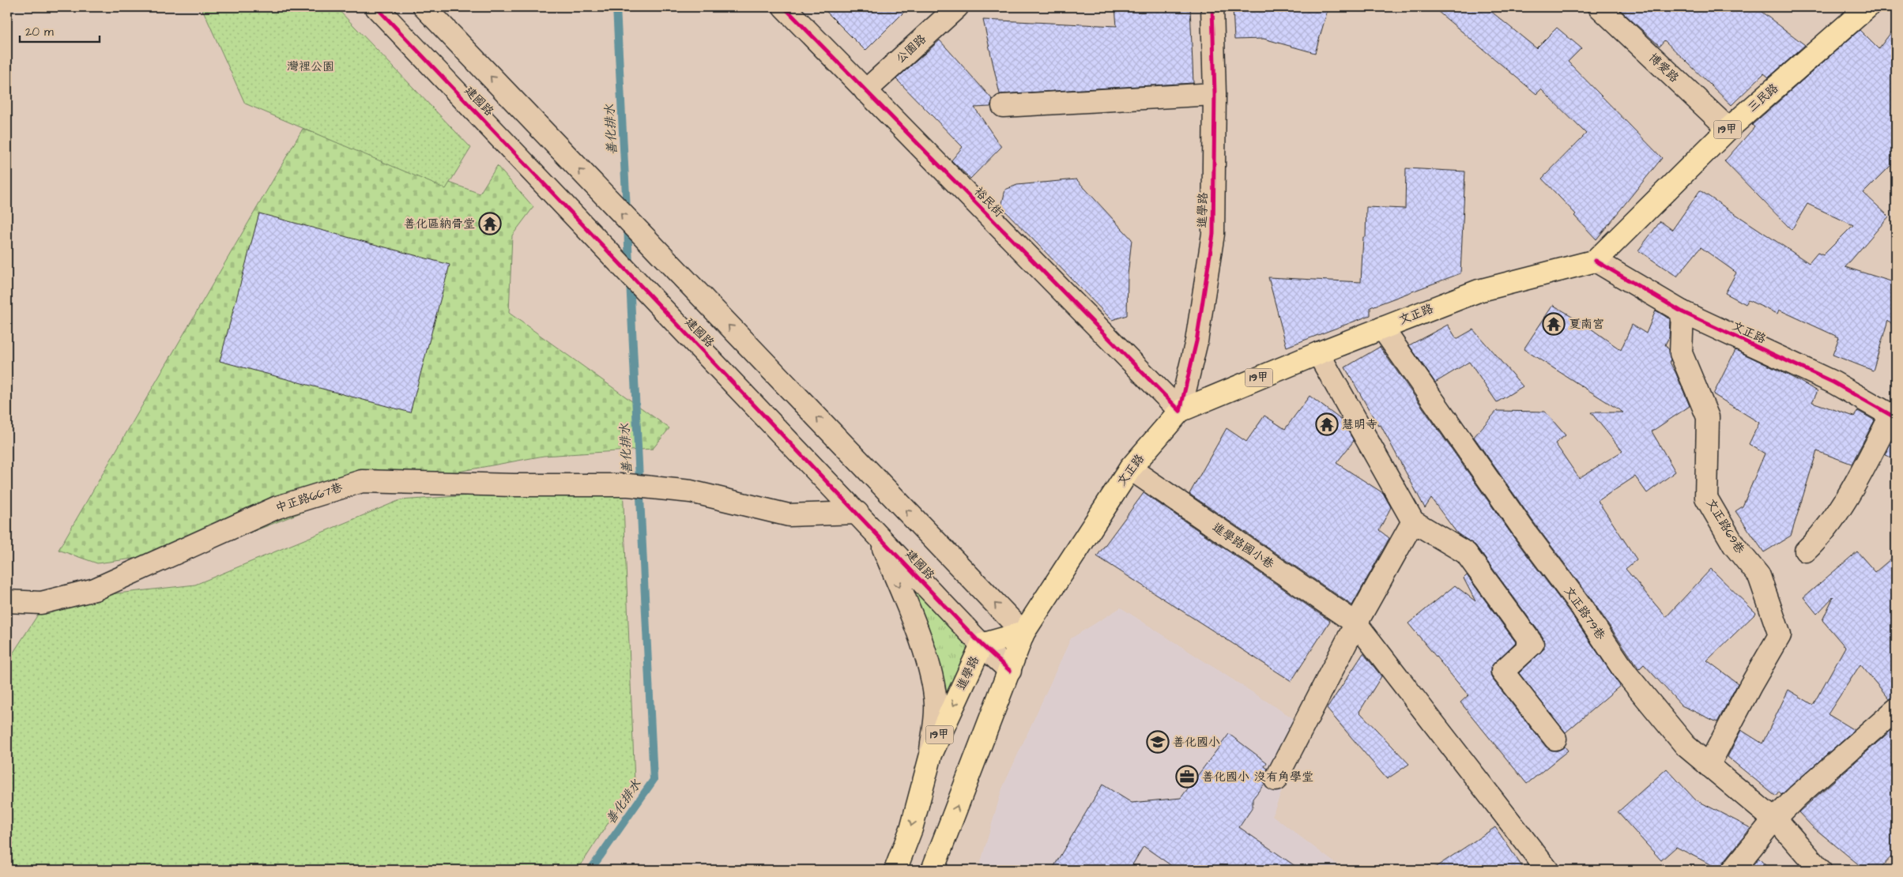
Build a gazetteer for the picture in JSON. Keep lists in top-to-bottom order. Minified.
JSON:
{"streets":{"main road":["三民路","19甲","進學路","文正路"],"street":["公園路","博愛路","建國路","裕民街","中正路667巷","文正路69巷","進學路國小巷","文正路79巷"]},"crossings":[["公園路","裕民街"],["博愛路","三民路"],["三民路","文正路"],["建國路","19甲"],["建國路","進學路"],["建國路","中正路667巷"],["19甲","進學路"],["19甲","文正路"],["裕民街","進學路"],["裕民街","文正路"],["進學路","文正路"],["文正路","文正路69巷"],["文正路","進學路國小巷"],["文正路","文正路79巷"],["文正路69巷","文正路79巷"]],"water":["善化排水"],"parks":["灣裡公園"],"places":{"temple":["善化區納骨堂","夏南宮","慧明寺"],"school or university":["善化國小"],"office":["善化國小 沒有角學堂"]},"scale_bar":"20 m"}
